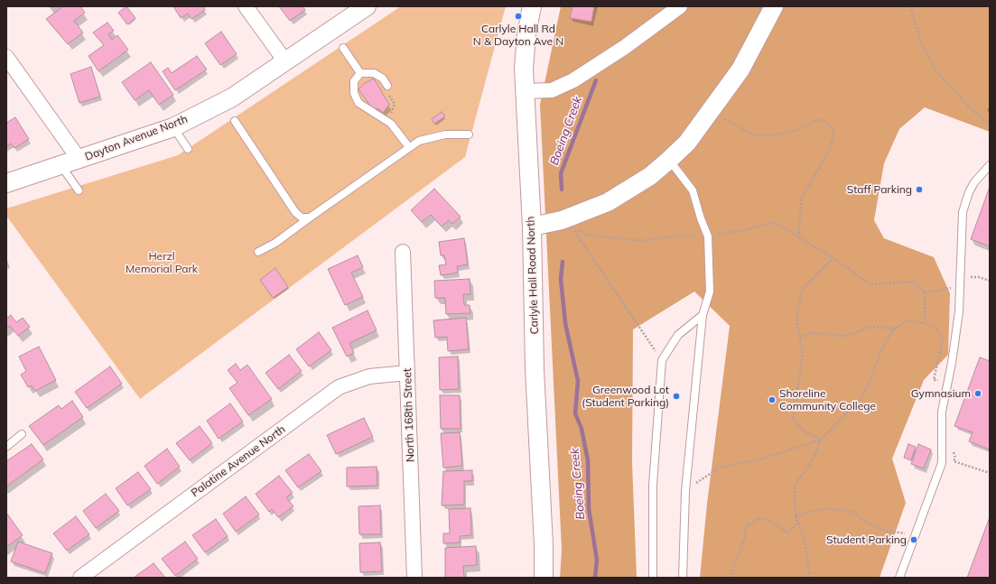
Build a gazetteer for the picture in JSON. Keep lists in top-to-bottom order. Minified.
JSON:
{"streets":{"street":["Dayton Avenue North","Carlyle Hall Road North","North 168th Street","Palatine Avenue North"]},"crossings":[["North 168th Street","Palatine Avenue North"]],"water":["Boeing Creek"],"parks":["Herzl Memorial Park"],"places":["Carlyle Hall Rd N & Dayton Ave N","Staff Parking","Gymnasium","Greenwood Lot (Student Parking)","Shoreline Community College","Student Parking"]}
